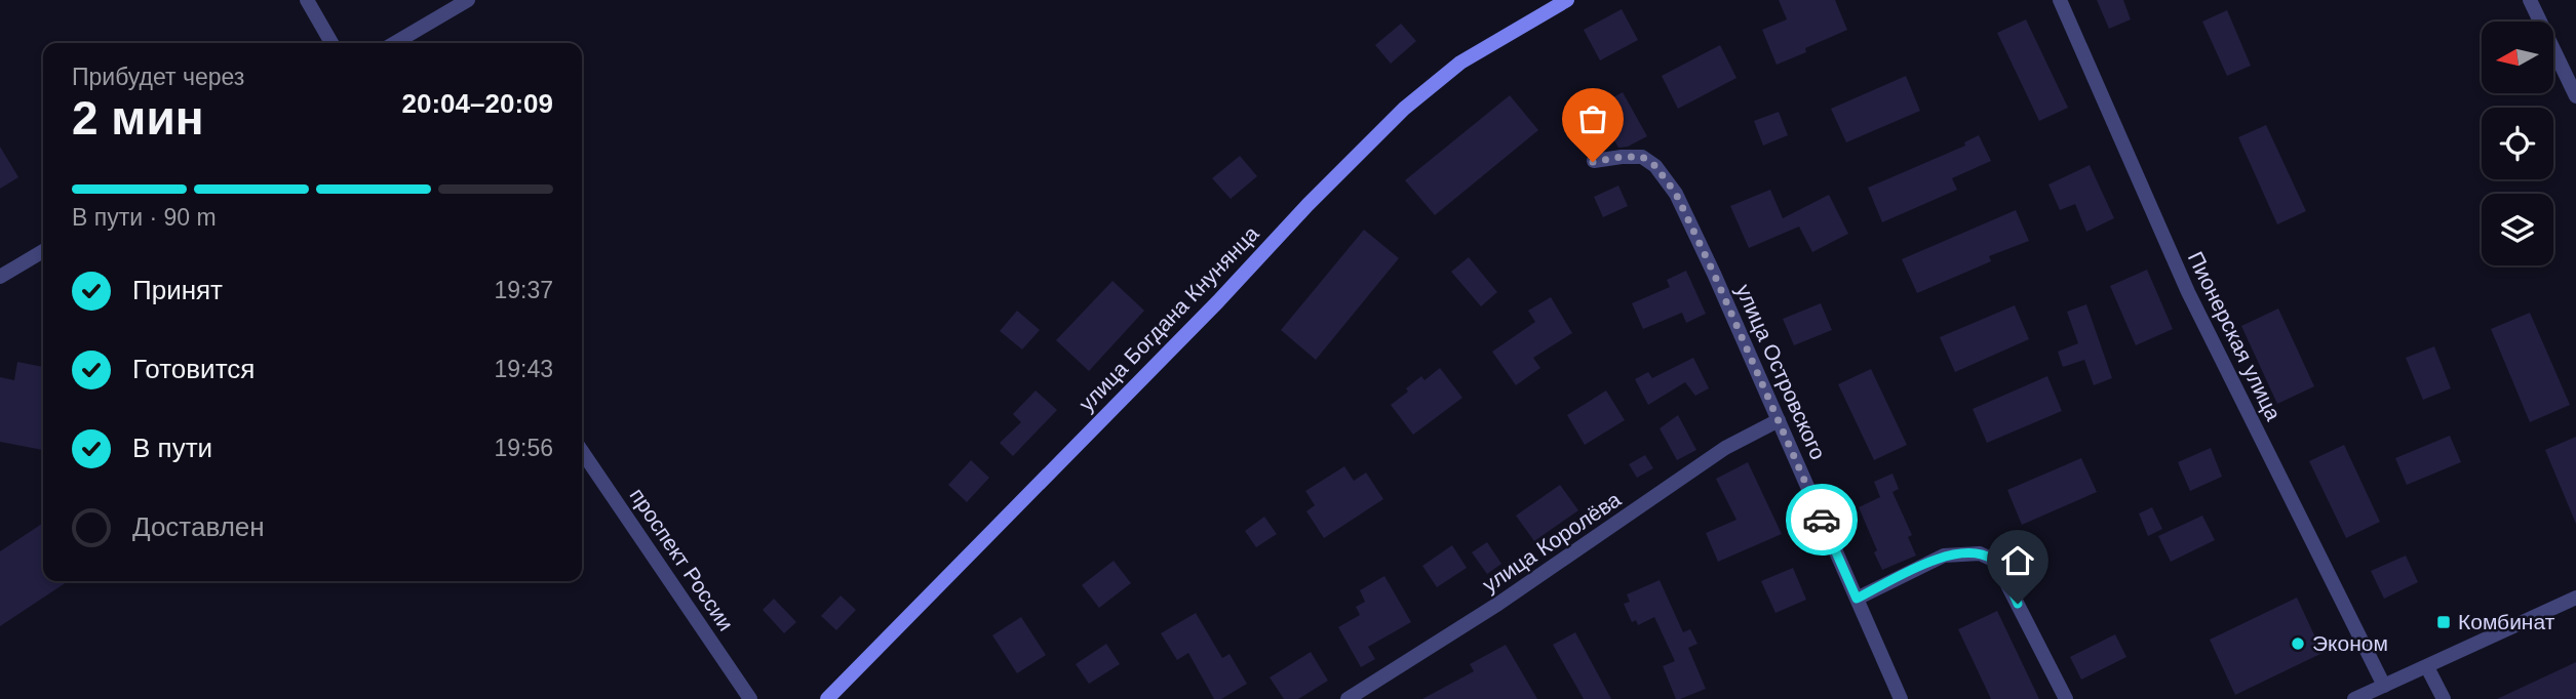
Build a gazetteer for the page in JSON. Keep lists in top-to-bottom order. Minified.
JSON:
{"streets":{"main road":["улица Богдана Кнунянца"],"street":["Пионерская улица","улица Островского","улица Королёва","проспект России"]},"crossings":[["улица Островского","улица Королёва"]],"places":{"transit":["Комбинат"],"other":["Эконом"]},"north":"left","page":{"heading":["2 мин","Прибудет через","20:04–20:09"],"bar":"В пути · 90 m","list":[["Принят","19:37"],["Готовится","19:43"],["В пути","19:56"],"Доставлен"]}}
